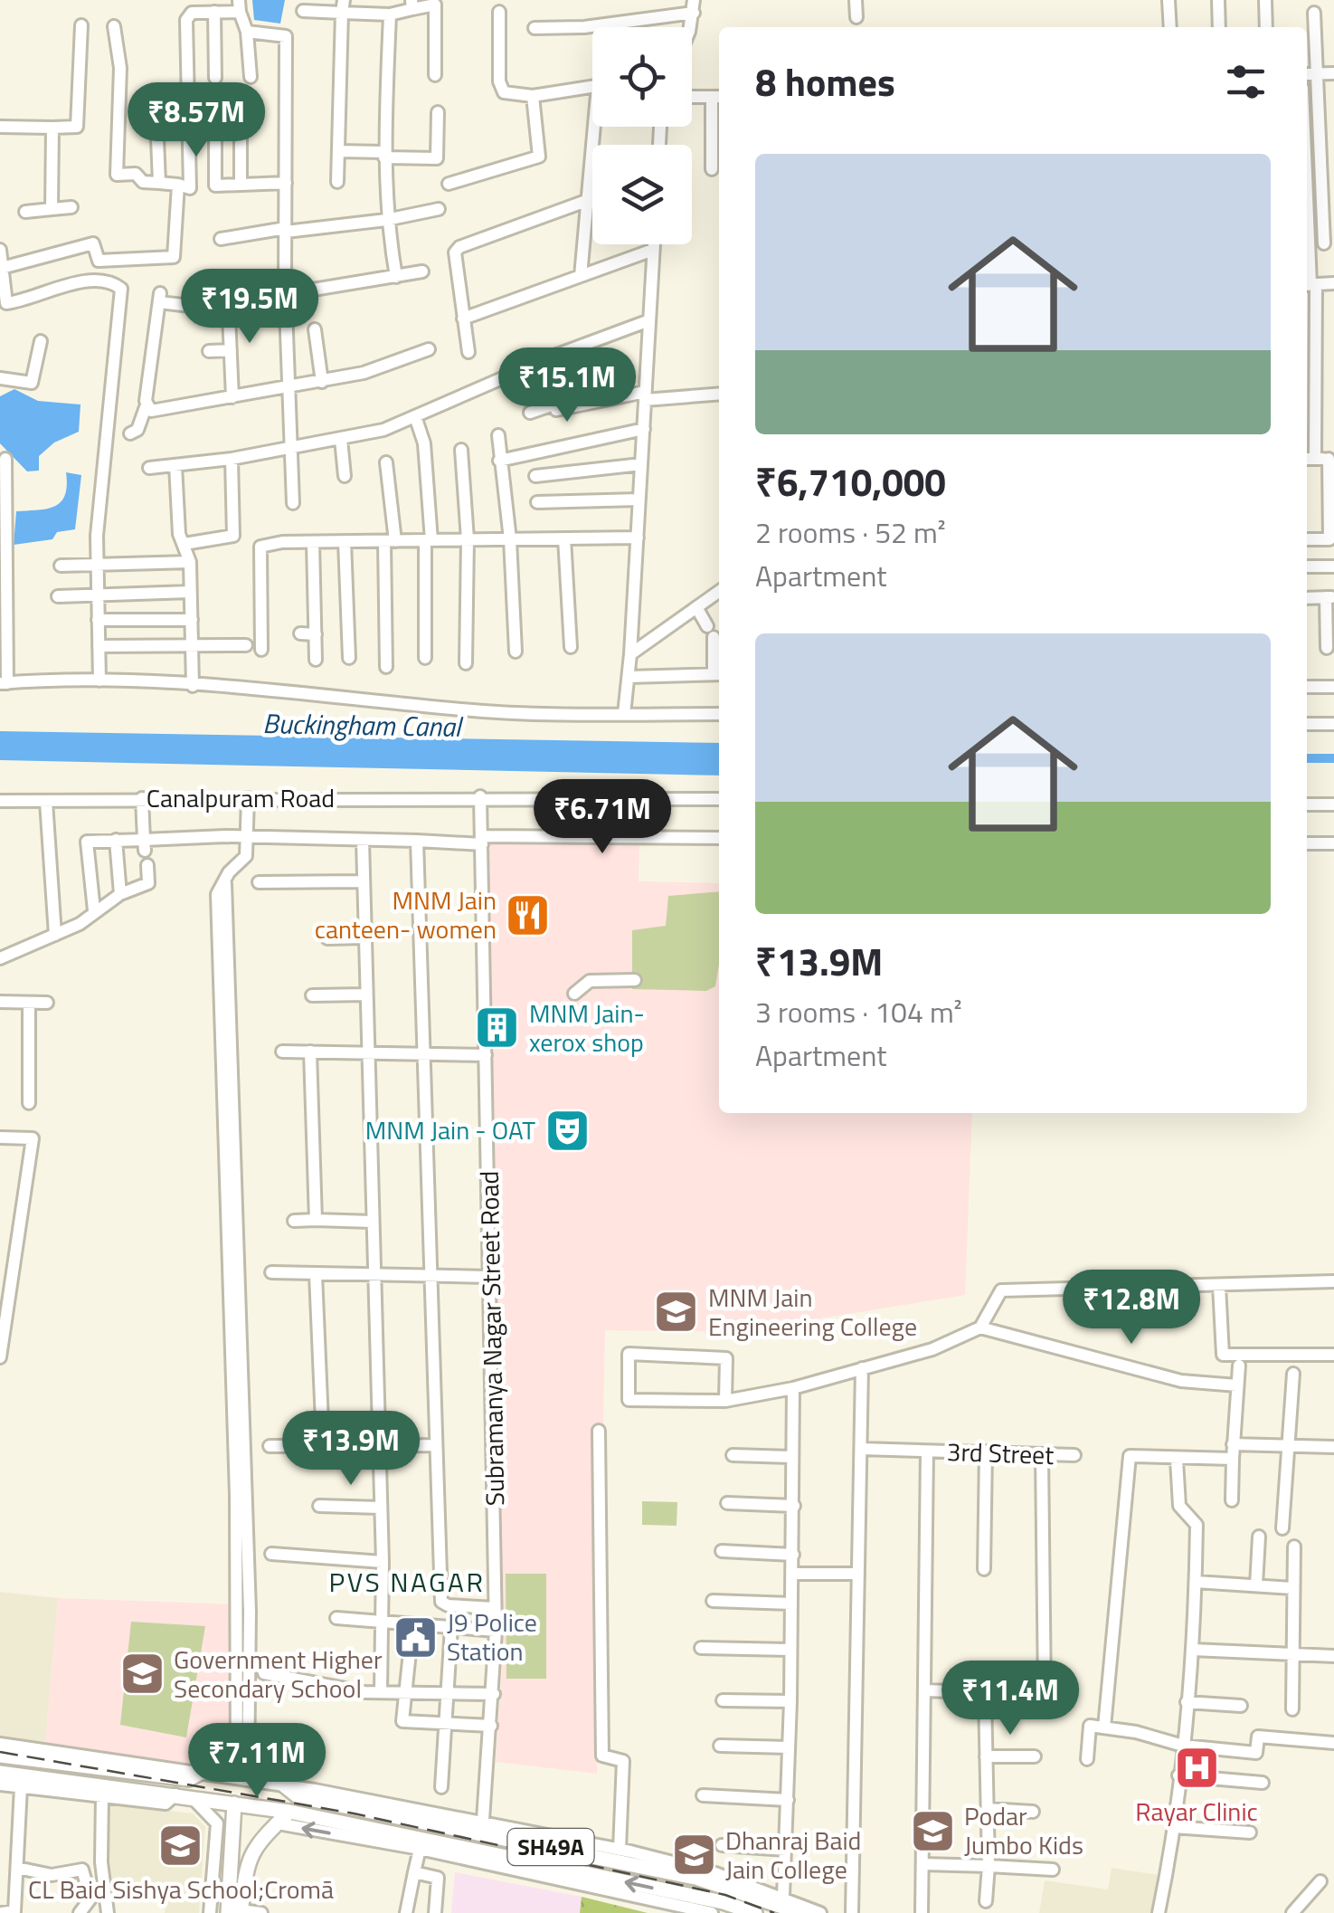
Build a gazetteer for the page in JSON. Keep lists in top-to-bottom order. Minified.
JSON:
{"streets":{"main road":["SH49A"],"street":["Canalpuram Road","Subramanya Nagar Street Road","3rd Street"]},"crossings":[["Canalpuram Road","Subramanya Nagar Street Road"],["Subramanya Nagar Street Road","SH49A"]],"districts":["PVS NAGAR"],"water":["Buckingham Canal"],"places":{"restaurant":["MNM Jain canteen- women"],"building":["MNM Jain- xerox shop"],"theatre":["MNM Jain - OAT"],"school or university":["MNM Jain Engineering College","Government Higher Secondary School","Podar Jumbo Kids","CL Baid Sishya School;Cromā","Dhanraj Baid Jain College"],"public building":["J9 Police Station"],"hospital":["Rayar Clinic"]},"page":{"heading":"8 homes","price":["₹8.57M","₹19.5M","₹15.1M","₹6.71M","₹12.8M","₹13.9M","₹11.4M","₹7.11M"],"list":[{"name":"₹6,710,000","note":"2 rooms · 52 m² · Apartment"},{"name":"₹13.9M","note":"3 rooms · 104 m² · Apartment"}]}}
